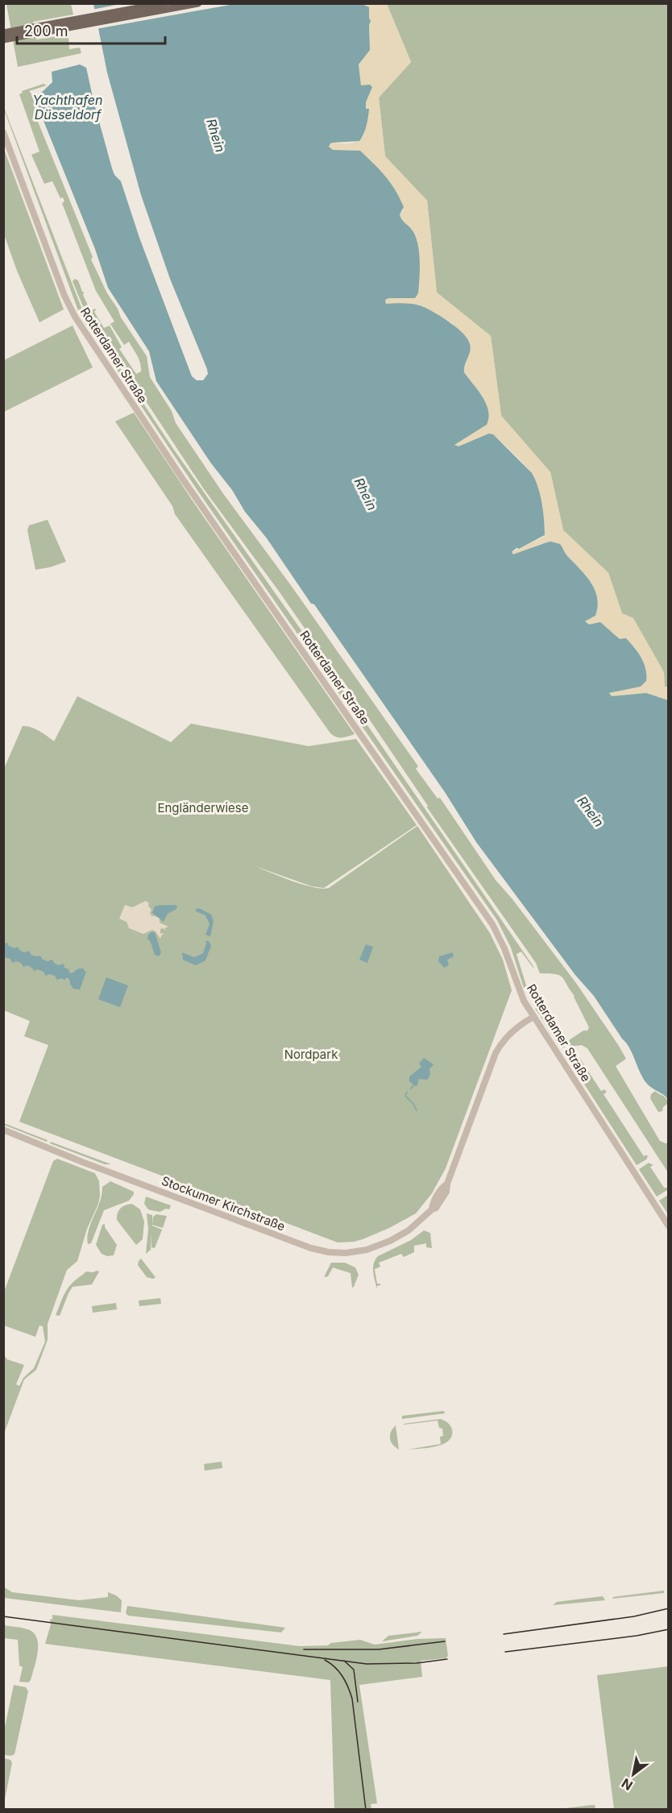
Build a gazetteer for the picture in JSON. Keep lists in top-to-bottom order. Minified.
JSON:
{"streets":{"street":["Rotterdamer Straße","Stockumer Kirchstraße"]},"crossings":[["Rotterdamer Straße","Stockumer Kirchstraße"]],"water":["Yachthafen Düsseldorf","Rhein"],"parks":["Engländerwiese","Nordpark"],"scale_bar":"200 m","north":"bottom left"}
